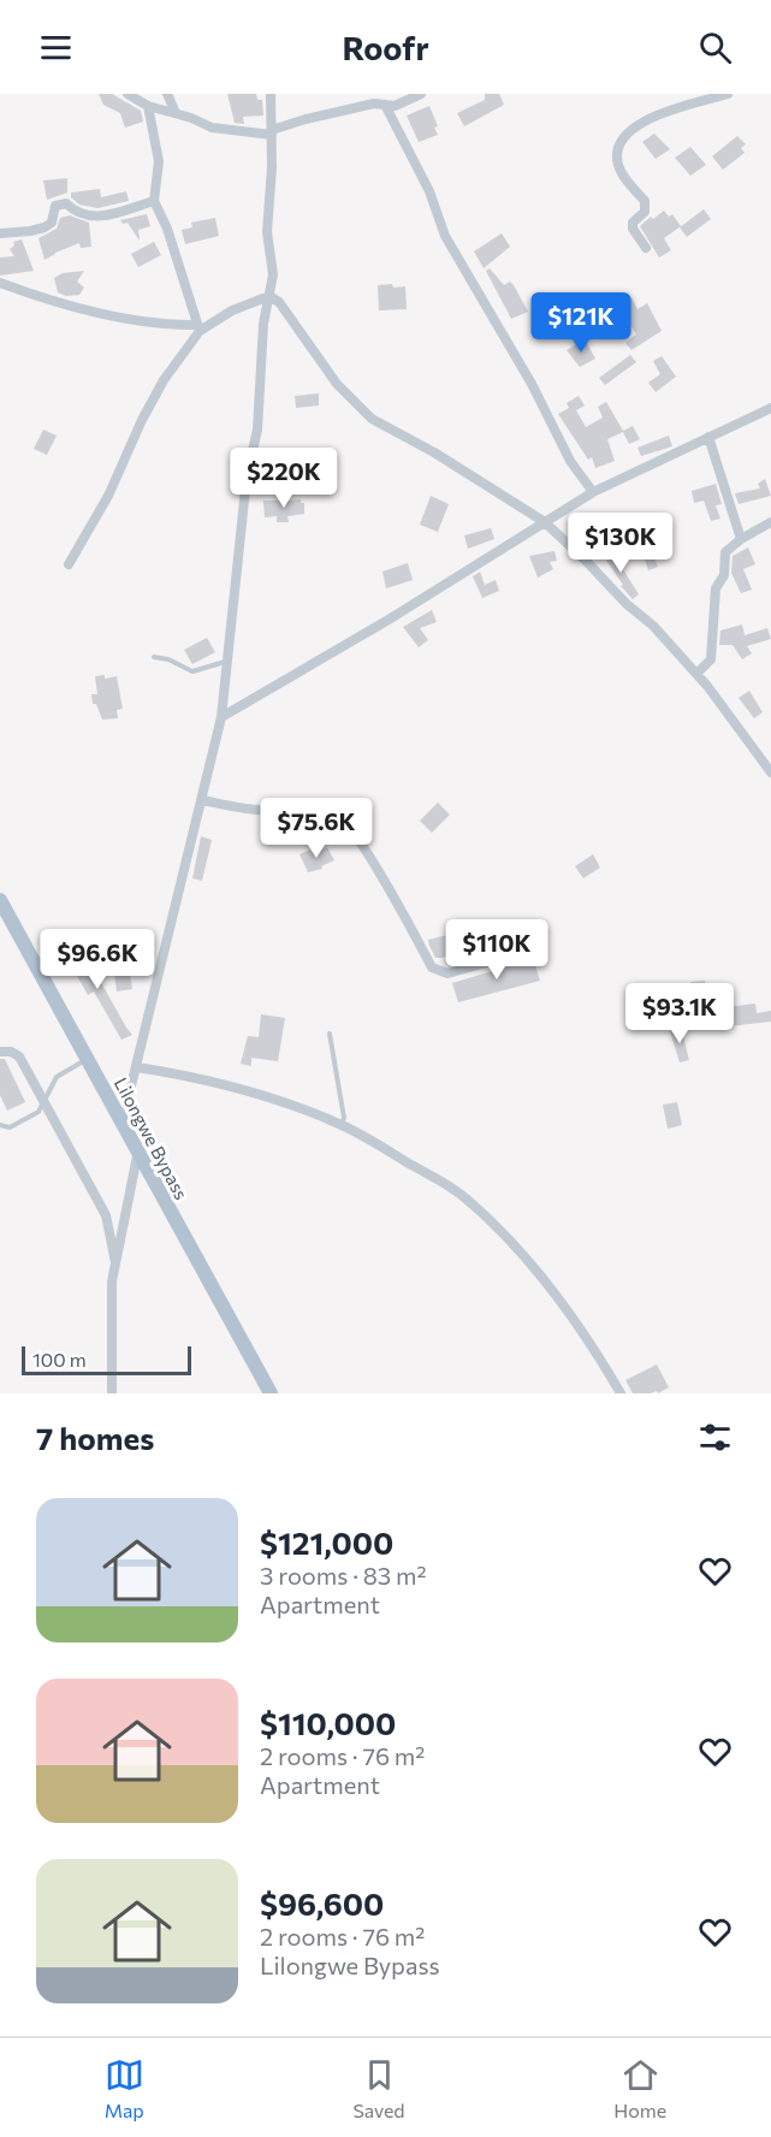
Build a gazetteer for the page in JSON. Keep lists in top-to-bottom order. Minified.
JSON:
{"streets":{"main road":["Lilongwe Bypass"]},"scale_bar":"100 m","page":{"header":"Roofr","price":["$121K","$220K","$130K","$75.6K","$110K","$96.6K","$93.1K"],"scale":"100 m","heading":"7 homes","list":[{"name":"$121,000","note":"3 rooms · 83 m² · Apartment"},{"name":"$110,000","note":"2 rooms · 76 m² · Apartment"},{"name":"$96,600","note":"2 rooms · 76 m² · Lilongwe Bypass"}],"tabs":["Map","Saved","Home"]}}
